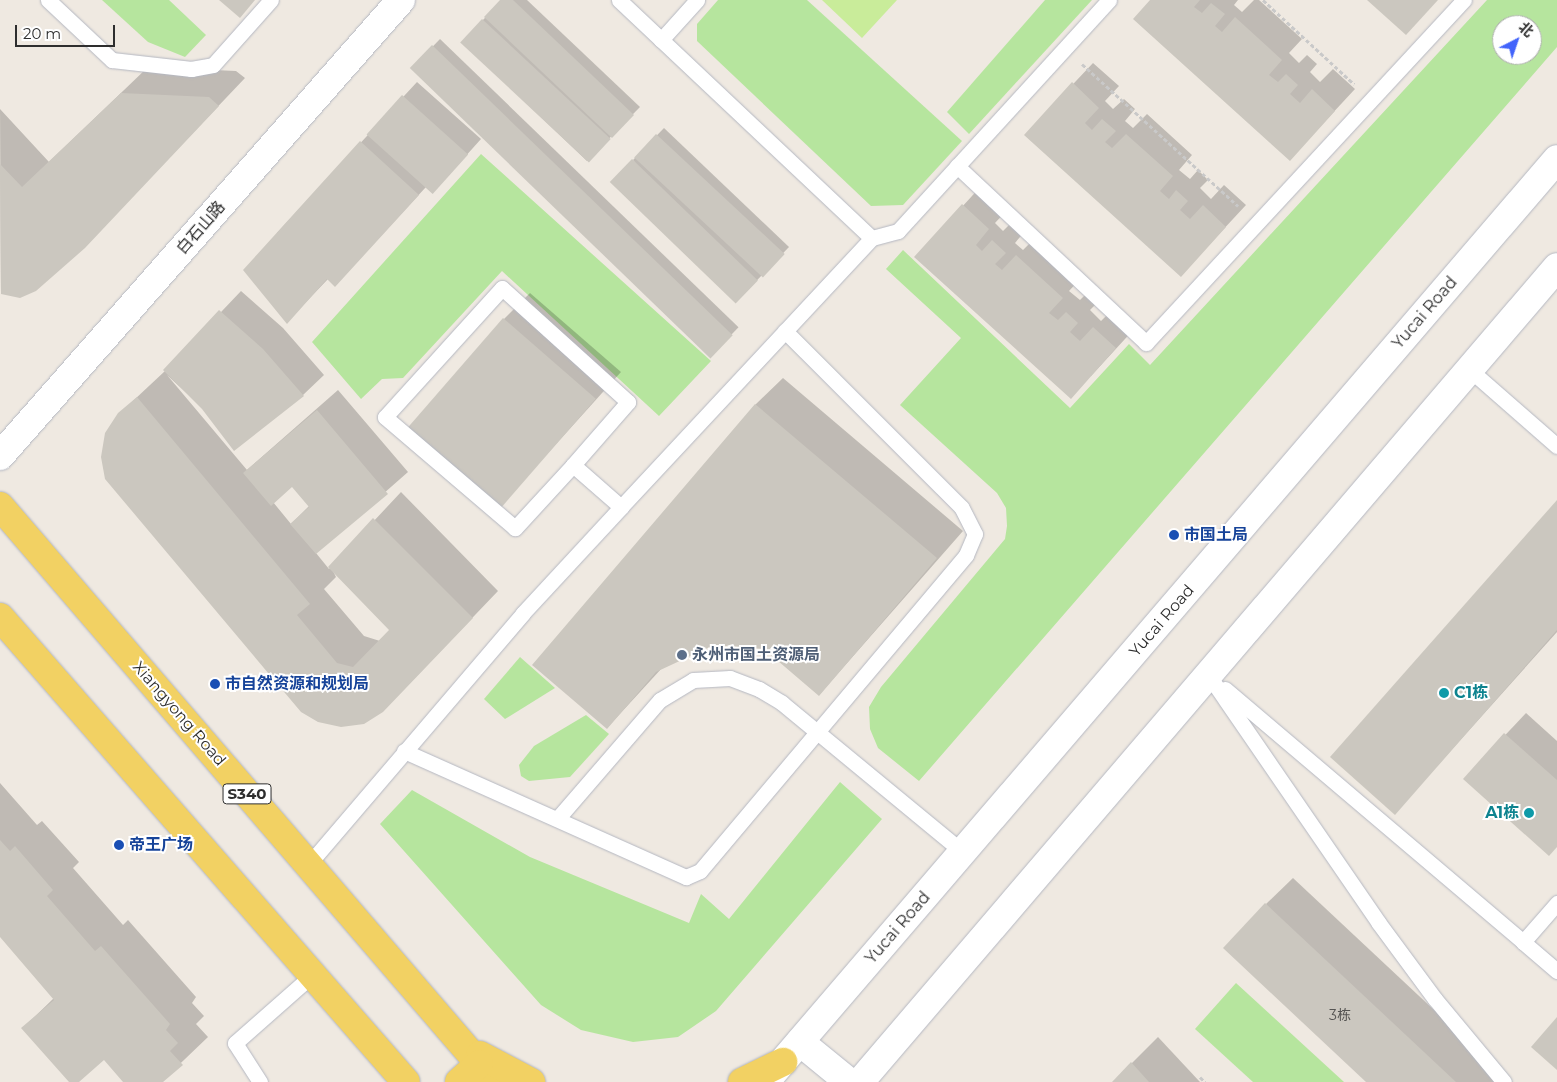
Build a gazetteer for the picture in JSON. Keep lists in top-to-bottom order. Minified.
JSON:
{"streets":{"main road":["白石山路","Yucai Road","Xiangyong Road","S340"]},"places":["市国土局","永州市国土资源局","市自然资源和规划局","C1栋","A1栋","帝王广场"],"house_numbers":["3栋"],"scale_bar":"20 m","north":"top right"}
